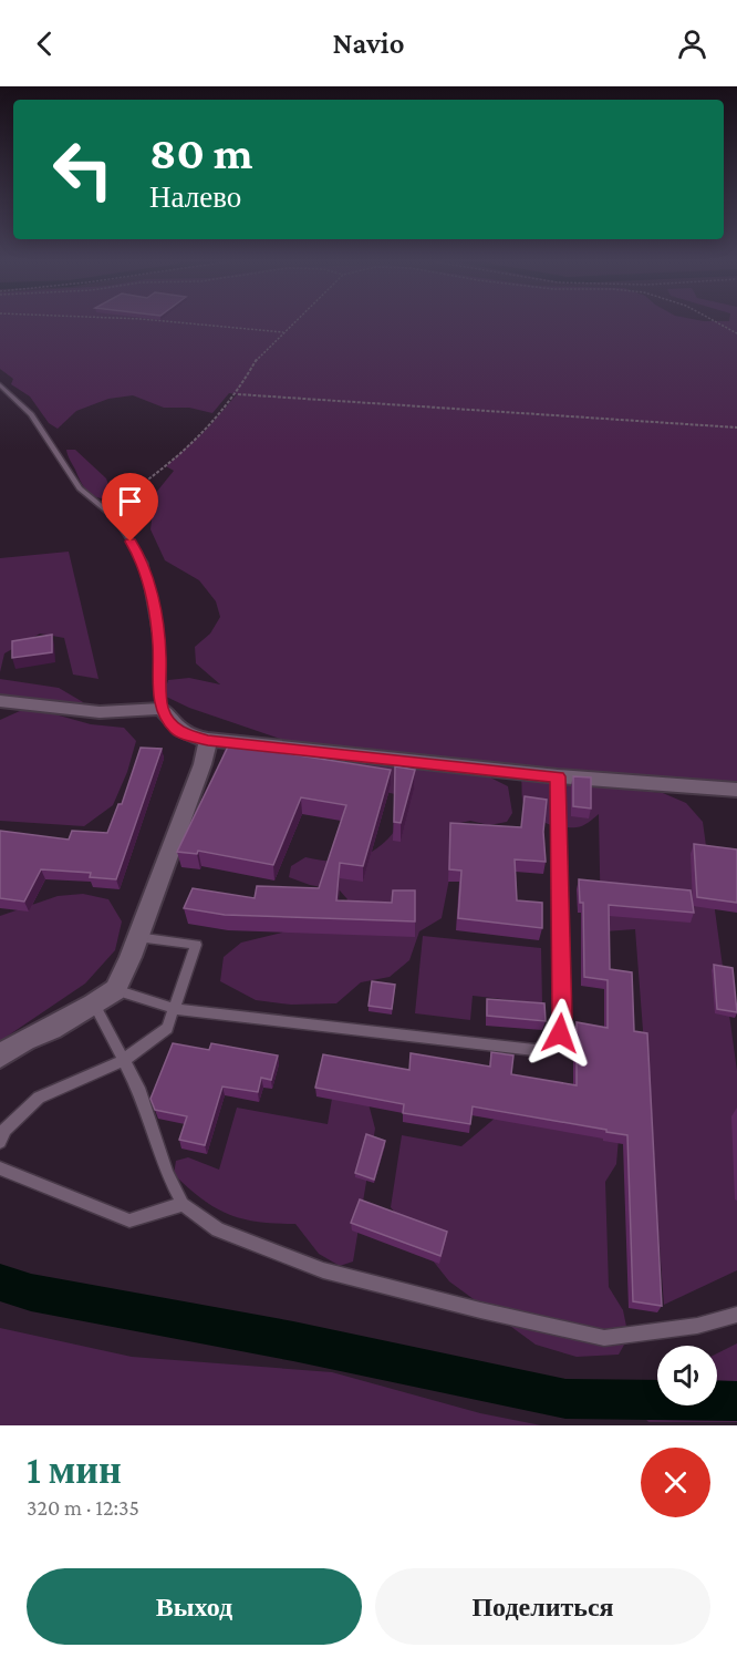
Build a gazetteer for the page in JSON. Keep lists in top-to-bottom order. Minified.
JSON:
{"page":{"header":"Navio","turn":["80 m","Налево"],"heading":["1 мин","320 m · 12:35"],"buttons":["Выход","Поделиться"]}}
